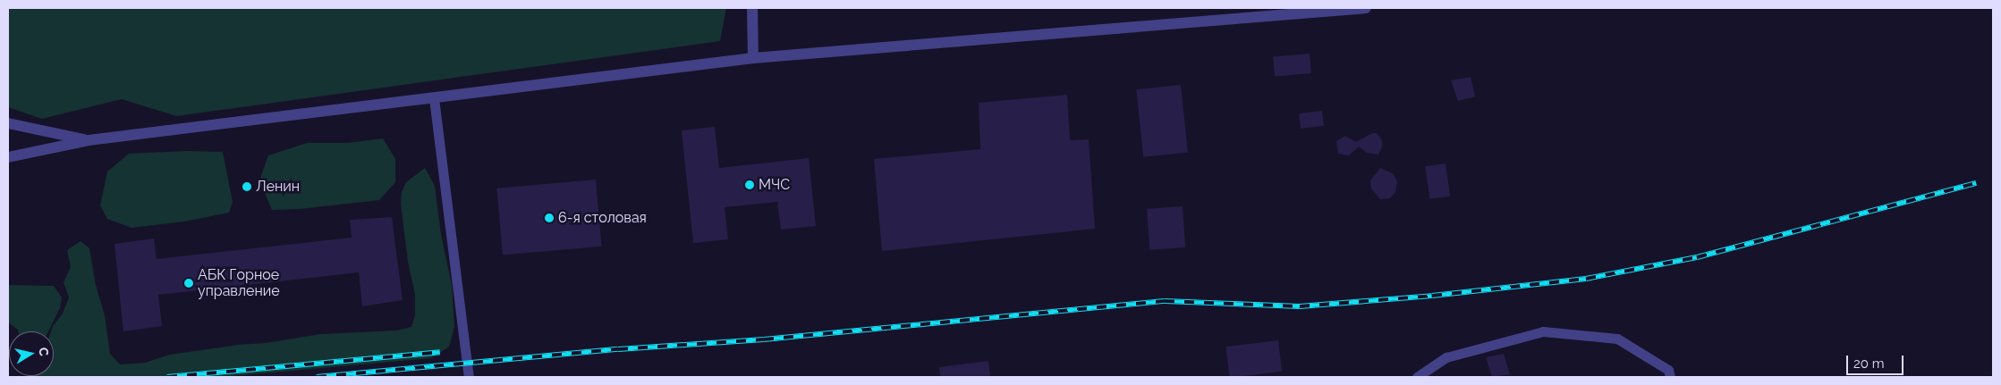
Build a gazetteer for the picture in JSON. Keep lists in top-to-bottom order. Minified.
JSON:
{"places":["МЧС","Ленин","6-я столовая","АБК Горное управление"],"scale_bar":"20 m","north":"right"}
